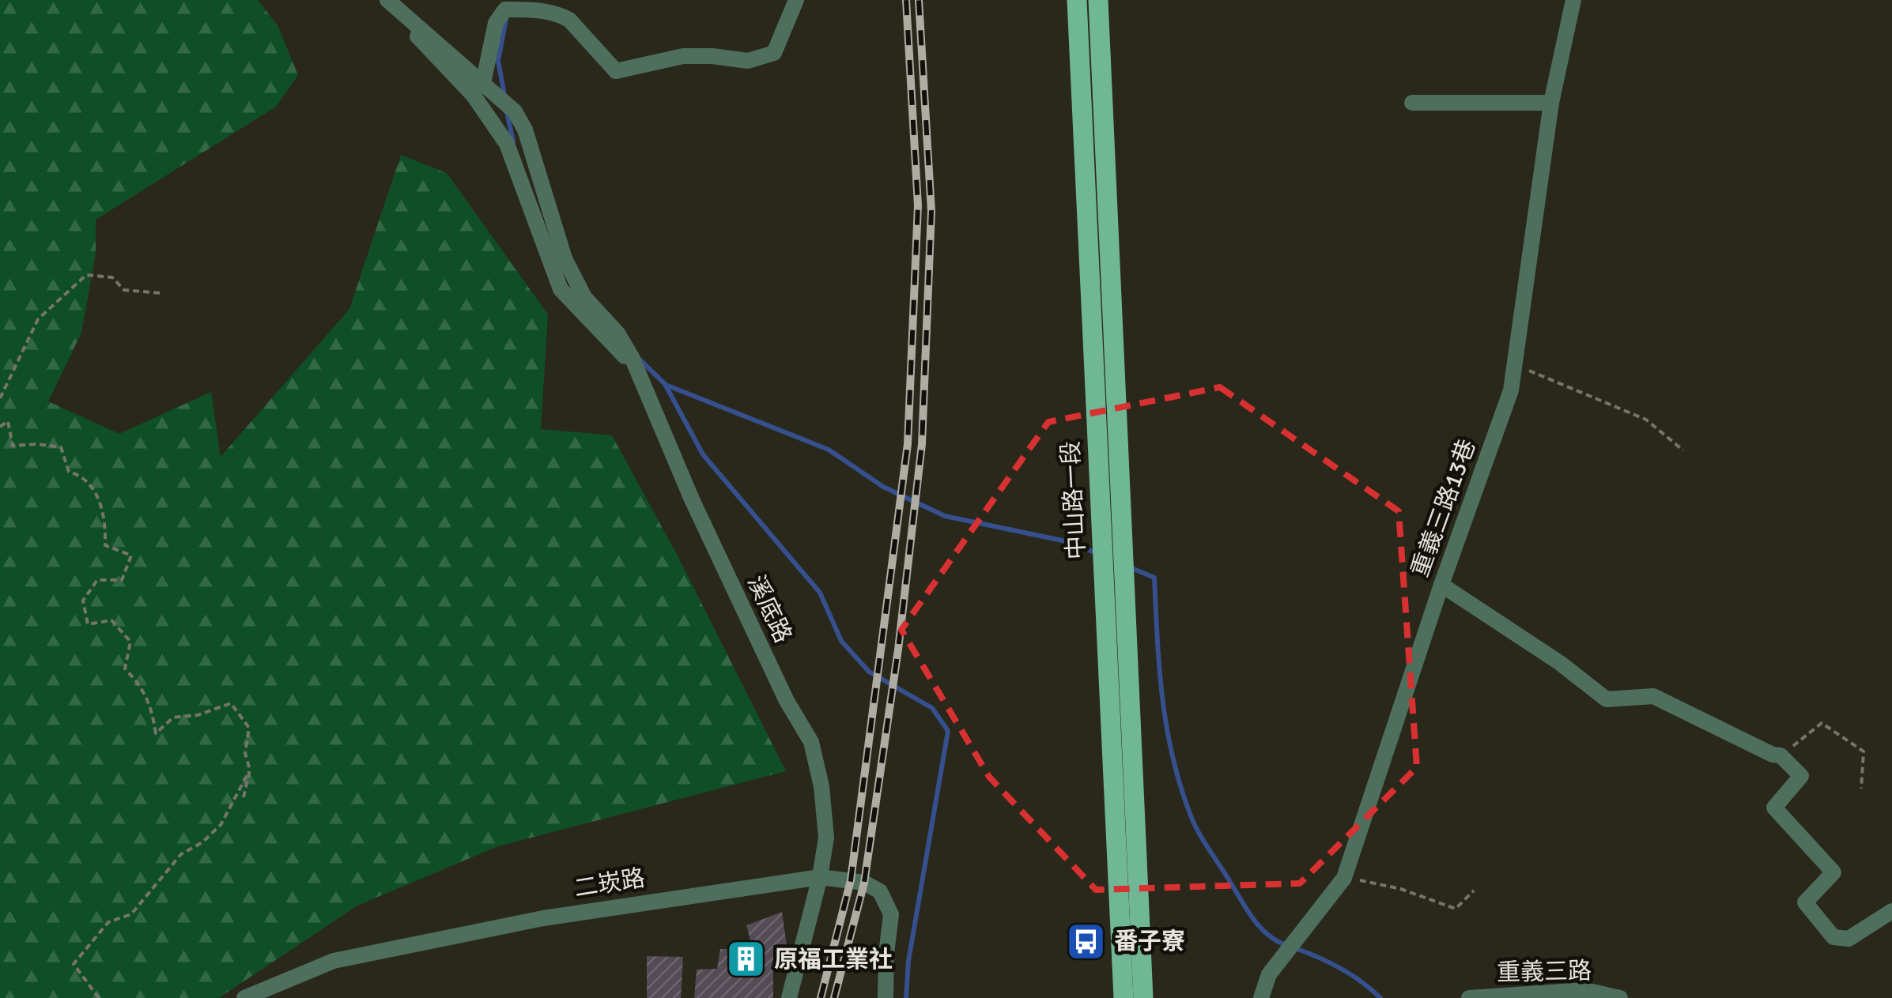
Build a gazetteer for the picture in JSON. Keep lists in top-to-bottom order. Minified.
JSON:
{"streets":{"main road":["中山路一段"],"street":["重義三路13巷","溪底路","二崁路","重義三路"]},"crossings":[["溪底路","二崁路"]],"places":{"bus stop":["番子寮"],"building":["原福工業社"]}}
